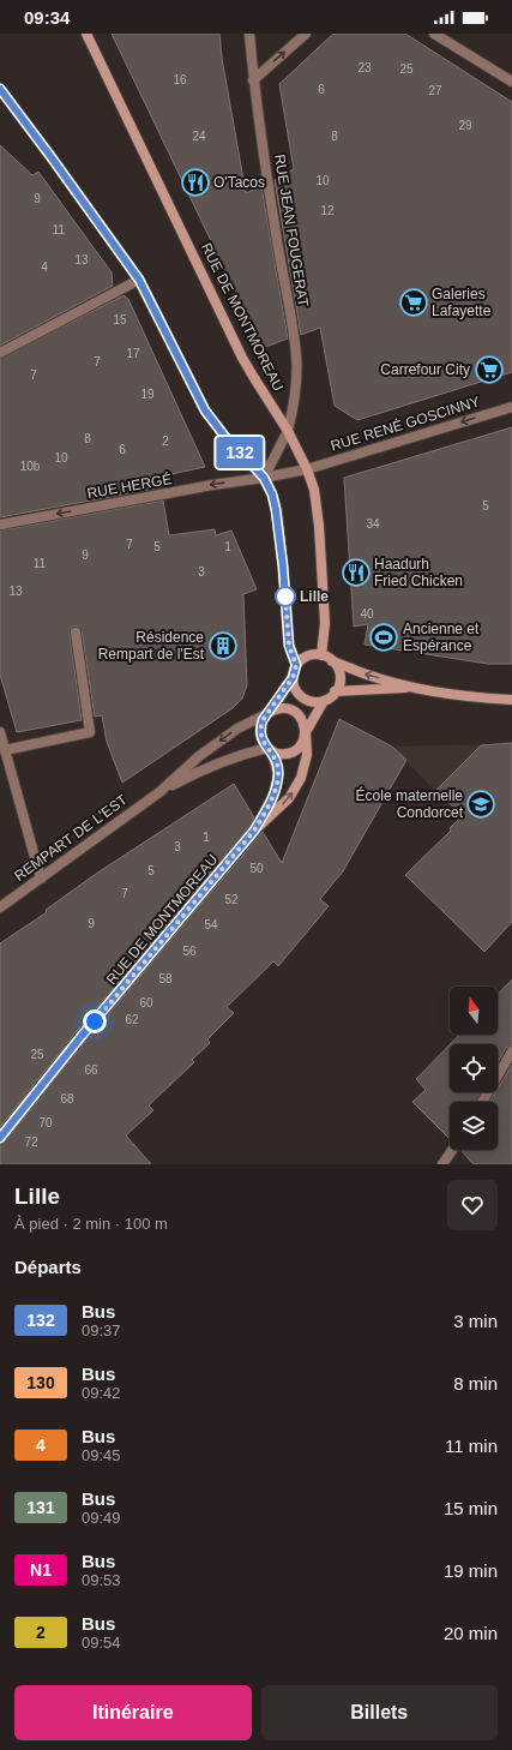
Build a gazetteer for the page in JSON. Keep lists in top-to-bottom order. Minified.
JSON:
{"streets":{"main road":["RUE DE MONTMOREAU"],"street":["RUE JEAN FOUGERAT","RUE RENÉ GOSCINNY","RUE HERGÉ","REMPART DE L'EST"]},"crossings":[["RUE JEAN FOUGERAT","RUE DE MONTMOREAU"],["RUE JEAN FOUGERAT","RUE RENÉ GOSCINNY"],["RUE JEAN FOUGERAT","RUE HERGÉ"],["RUE DE MONTMOREAU","RUE RENÉ GOSCINNY"],["RUE DE MONTMOREAU","REMPART DE L'EST"],["RUE RENÉ GOSCINNY","RUE HERGÉ"]],"one_way":["RUE RENÉ GOSCINNY","RUE HERGÉ"],"places":{"restaurant":["O'Tacos","Haadurh Fried Chicken"],"supermarket":["Galeries Lafayette","Carrefour City"],"other":["Lille"],"sports":["Ancienne et Espérance"],"building":["Résidence Rempart de l'Est"],"school or university":["École maternelle Condorcet"]},"lines":["bus line 132"],"house_numbers":["23","25","16","6","27","29","24","8","10","9","12","11","13","4","15","17","7","7","19","8","2","6","10","10b","5","34","7","5","1","9","11","3","13","40","1","3","50","5","7","52","9","54","56","58","60","62","25","66","68","70","72"],"north":"top","page":{"status":"09:34","on_map":"132","heading":[["Lille","À pied · 2 min · 100 m"],"Départs"],"list":[{"mark":"132","name":"Bus","note":"09:37","value":"3 min"},{"mark":"130","name":"Bus","note":"09:42","value":"8 min"},{"mark":"4","name":"Bus","note":"09:45","value":"11 min"},{"mark":"131","name":"Bus","note":"09:49","value":"15 min"},{"mark":"N1","name":"Bus","note":"09:53","value":"19 min"},{"mark":"2","name":"Bus","note":"09:54","value":"20 min"}],"buttons":["Itinéraire","Billets"]}}
